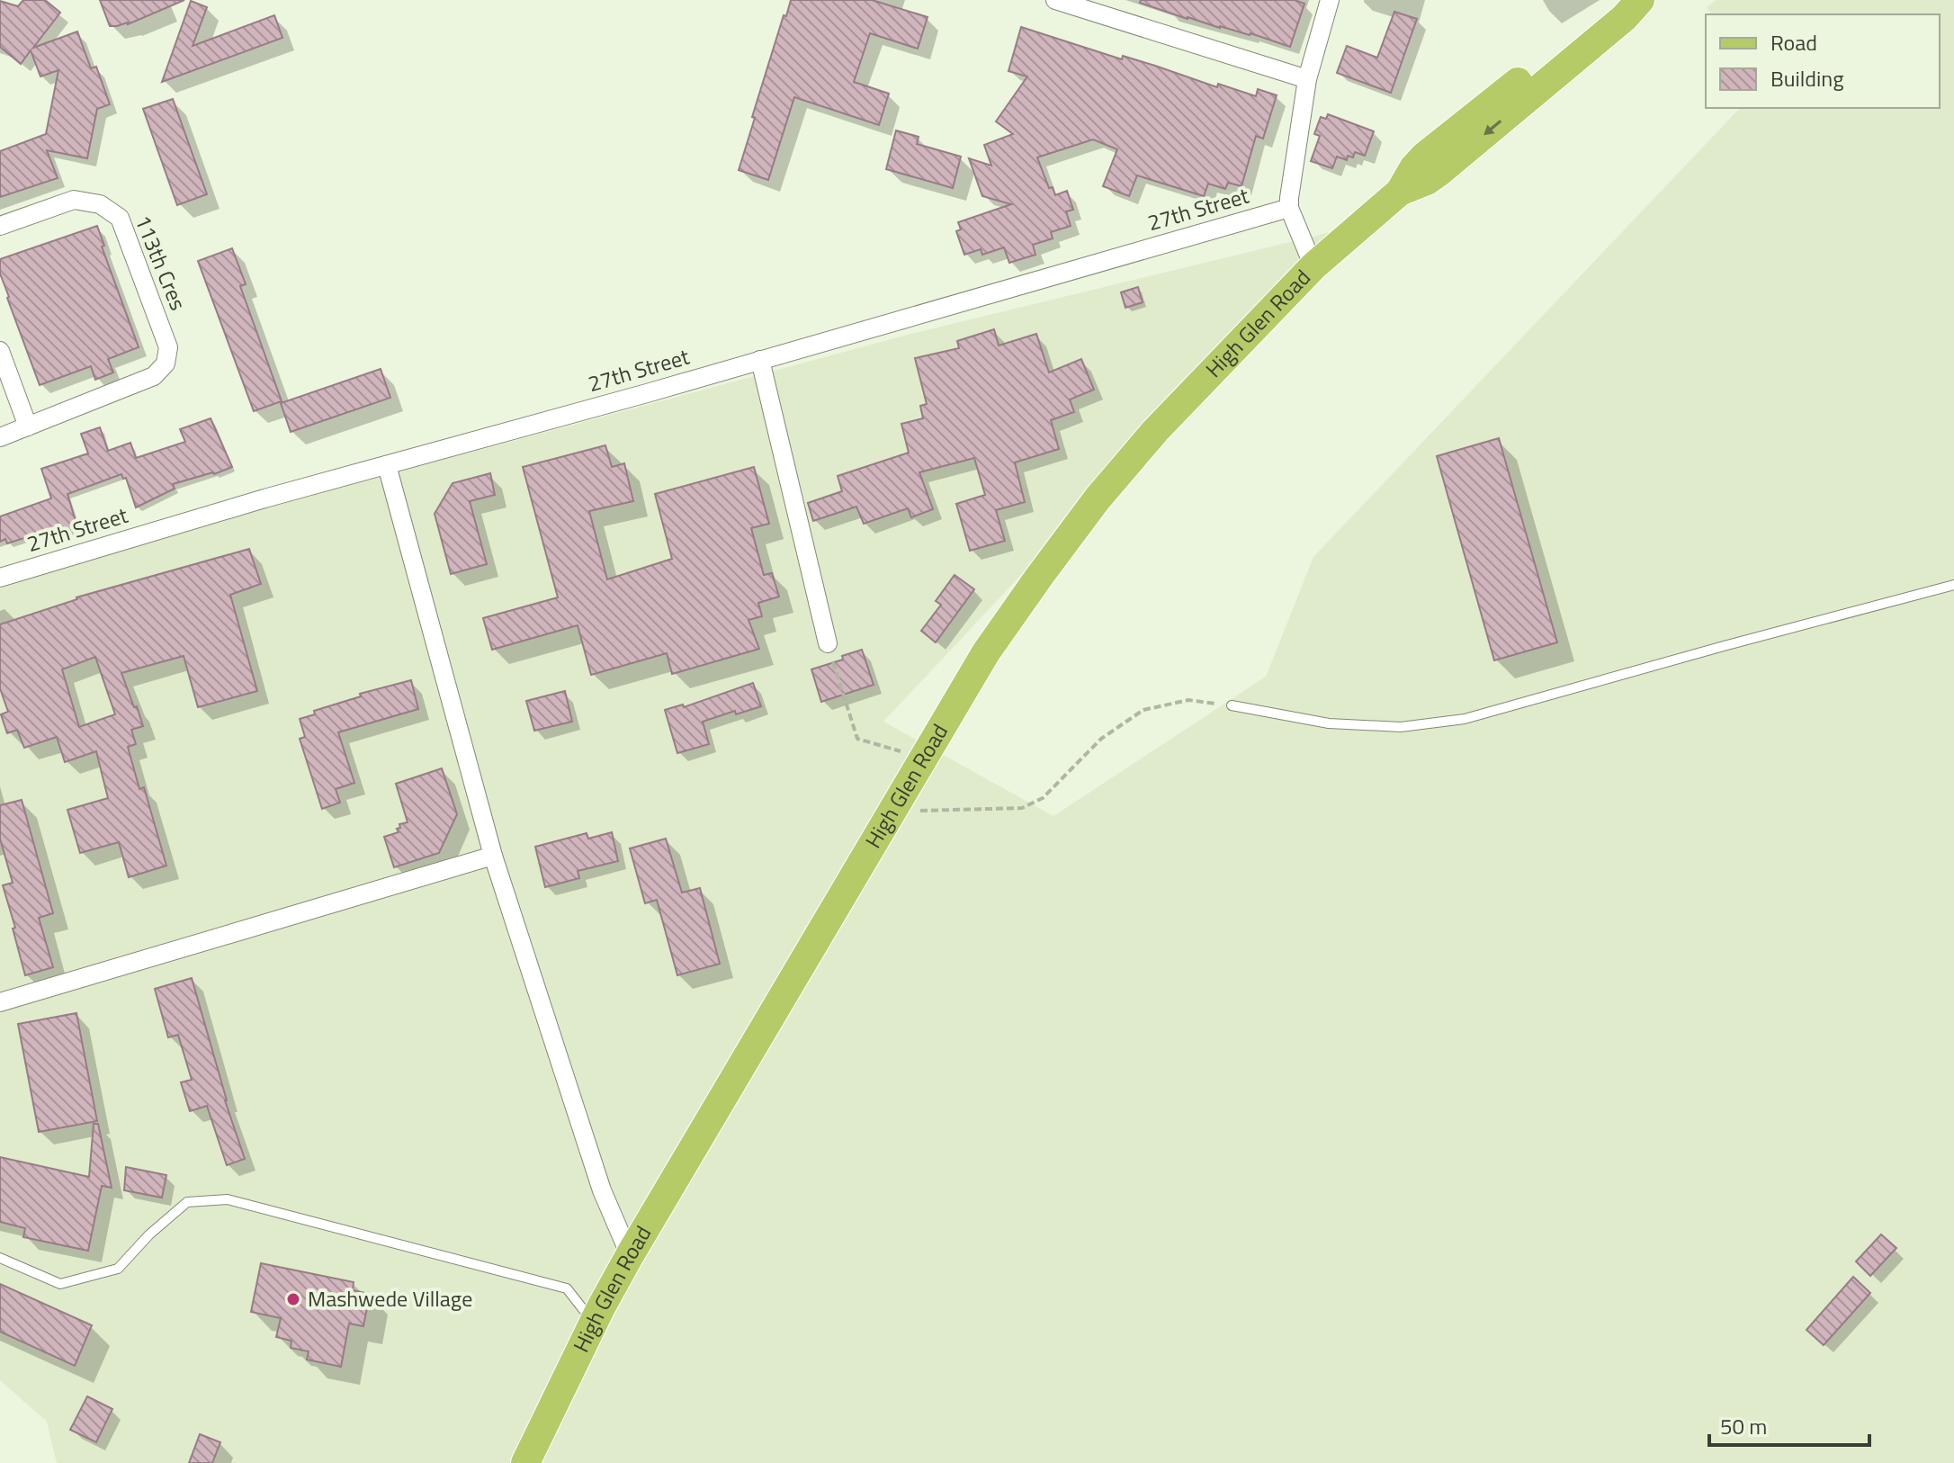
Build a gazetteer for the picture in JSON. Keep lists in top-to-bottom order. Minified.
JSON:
{"streets":{"main road":["High Glen Road"],"street":["27th Street","113th Cres"]},"places":["Mashwede Village"],"legend":["Road","Building"],"scale_bar":"50 m"}
